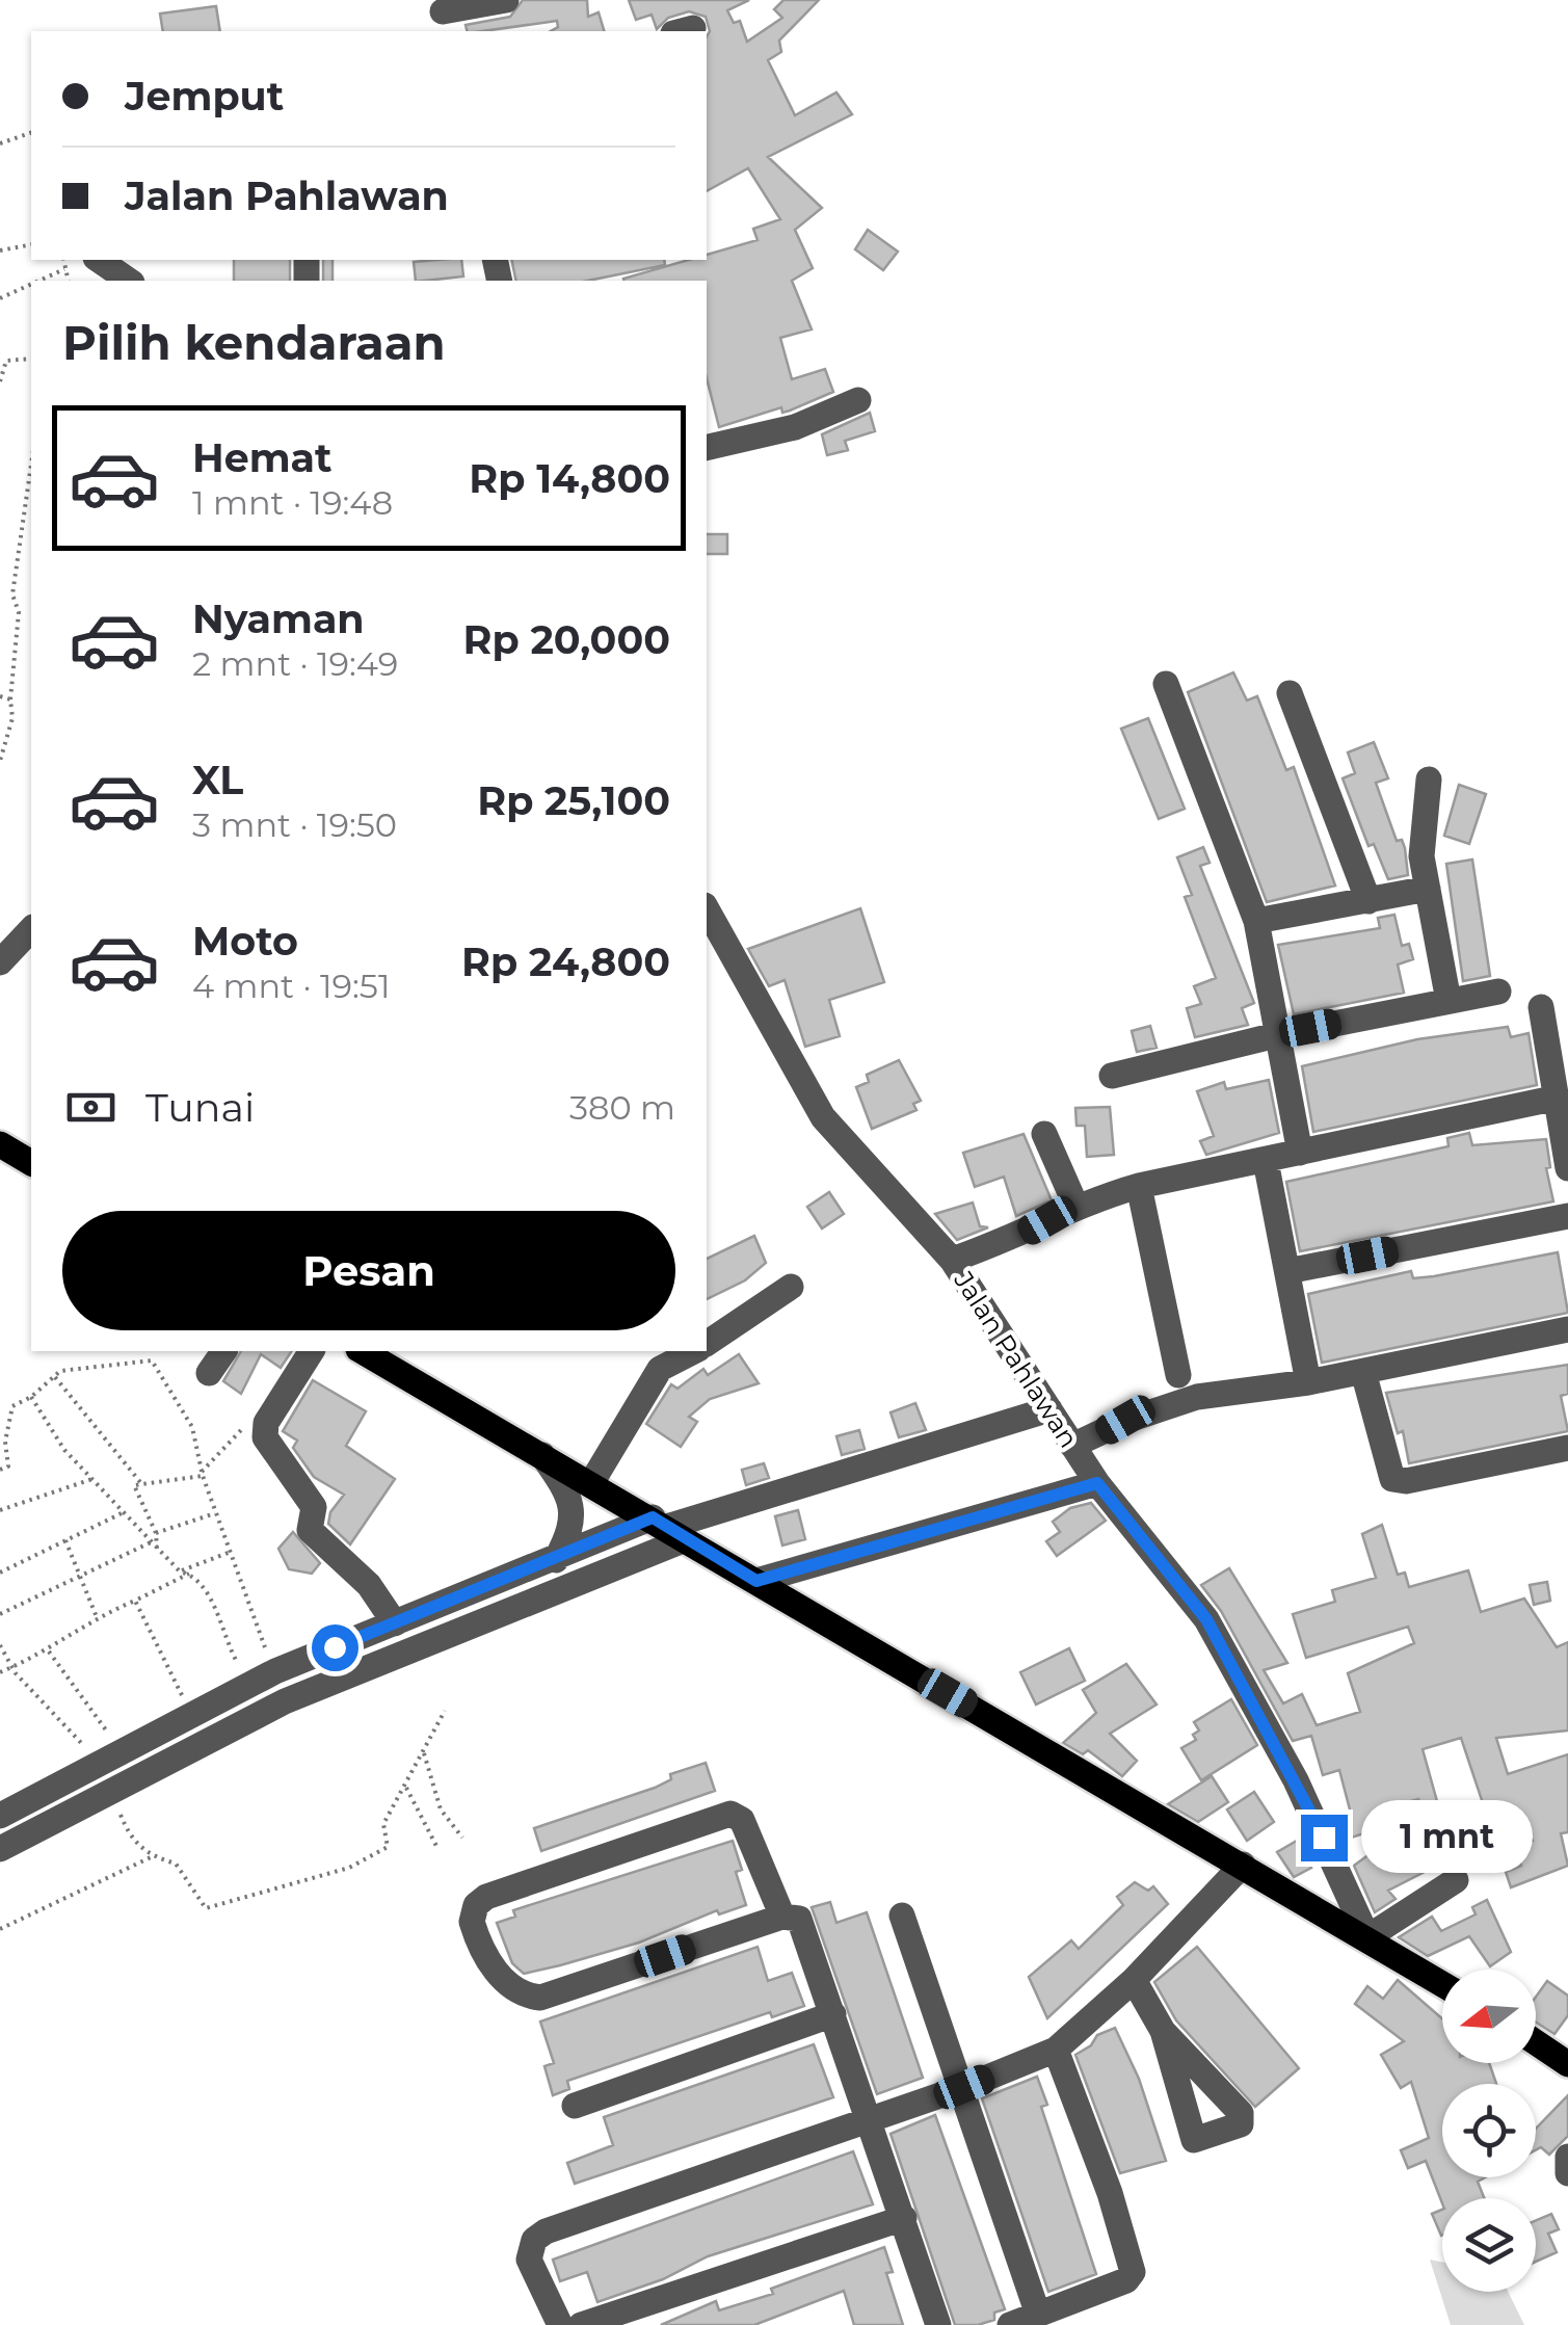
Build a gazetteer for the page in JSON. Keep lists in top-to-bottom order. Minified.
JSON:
{"streets":{"street":["Jalan Pahlawan"]},"north":"left","page":{"banner":["Jemput","Jalan Pahlawan"],"heading":"Pilih kendaraan","list":[{"name":"Hemat","note":"1 mnt · 19:48","value":"Rp 14,800"},{"name":"Nyaman","note":"2 mnt · 19:49","value":"Rp 20,000"},{"name":"XL","note":"3 mnt · 19:50","value":"Rp 25,100"},{"name":"Moto","note":"4 mnt · 19:51","value":"Rp 24,800"}],"pay":["Tunai","380 m"],"buttons":"Pesan","bubble":"1 mnt"}}
